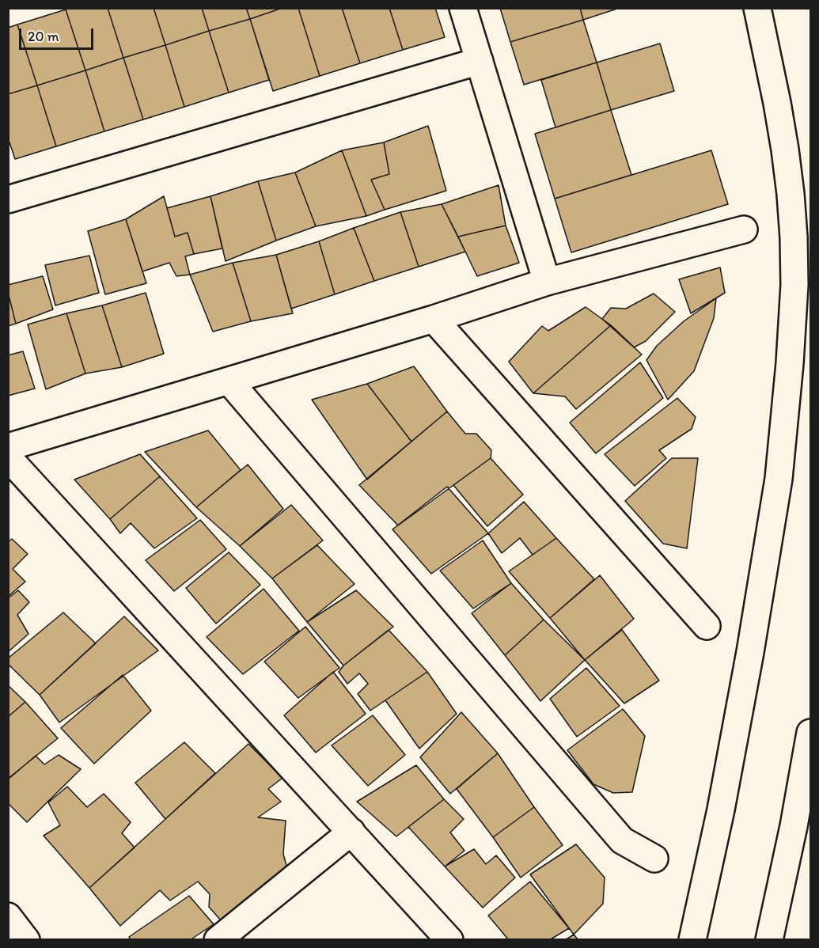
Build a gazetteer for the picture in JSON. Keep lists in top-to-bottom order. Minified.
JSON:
{"scale_bar":"20 m"}
